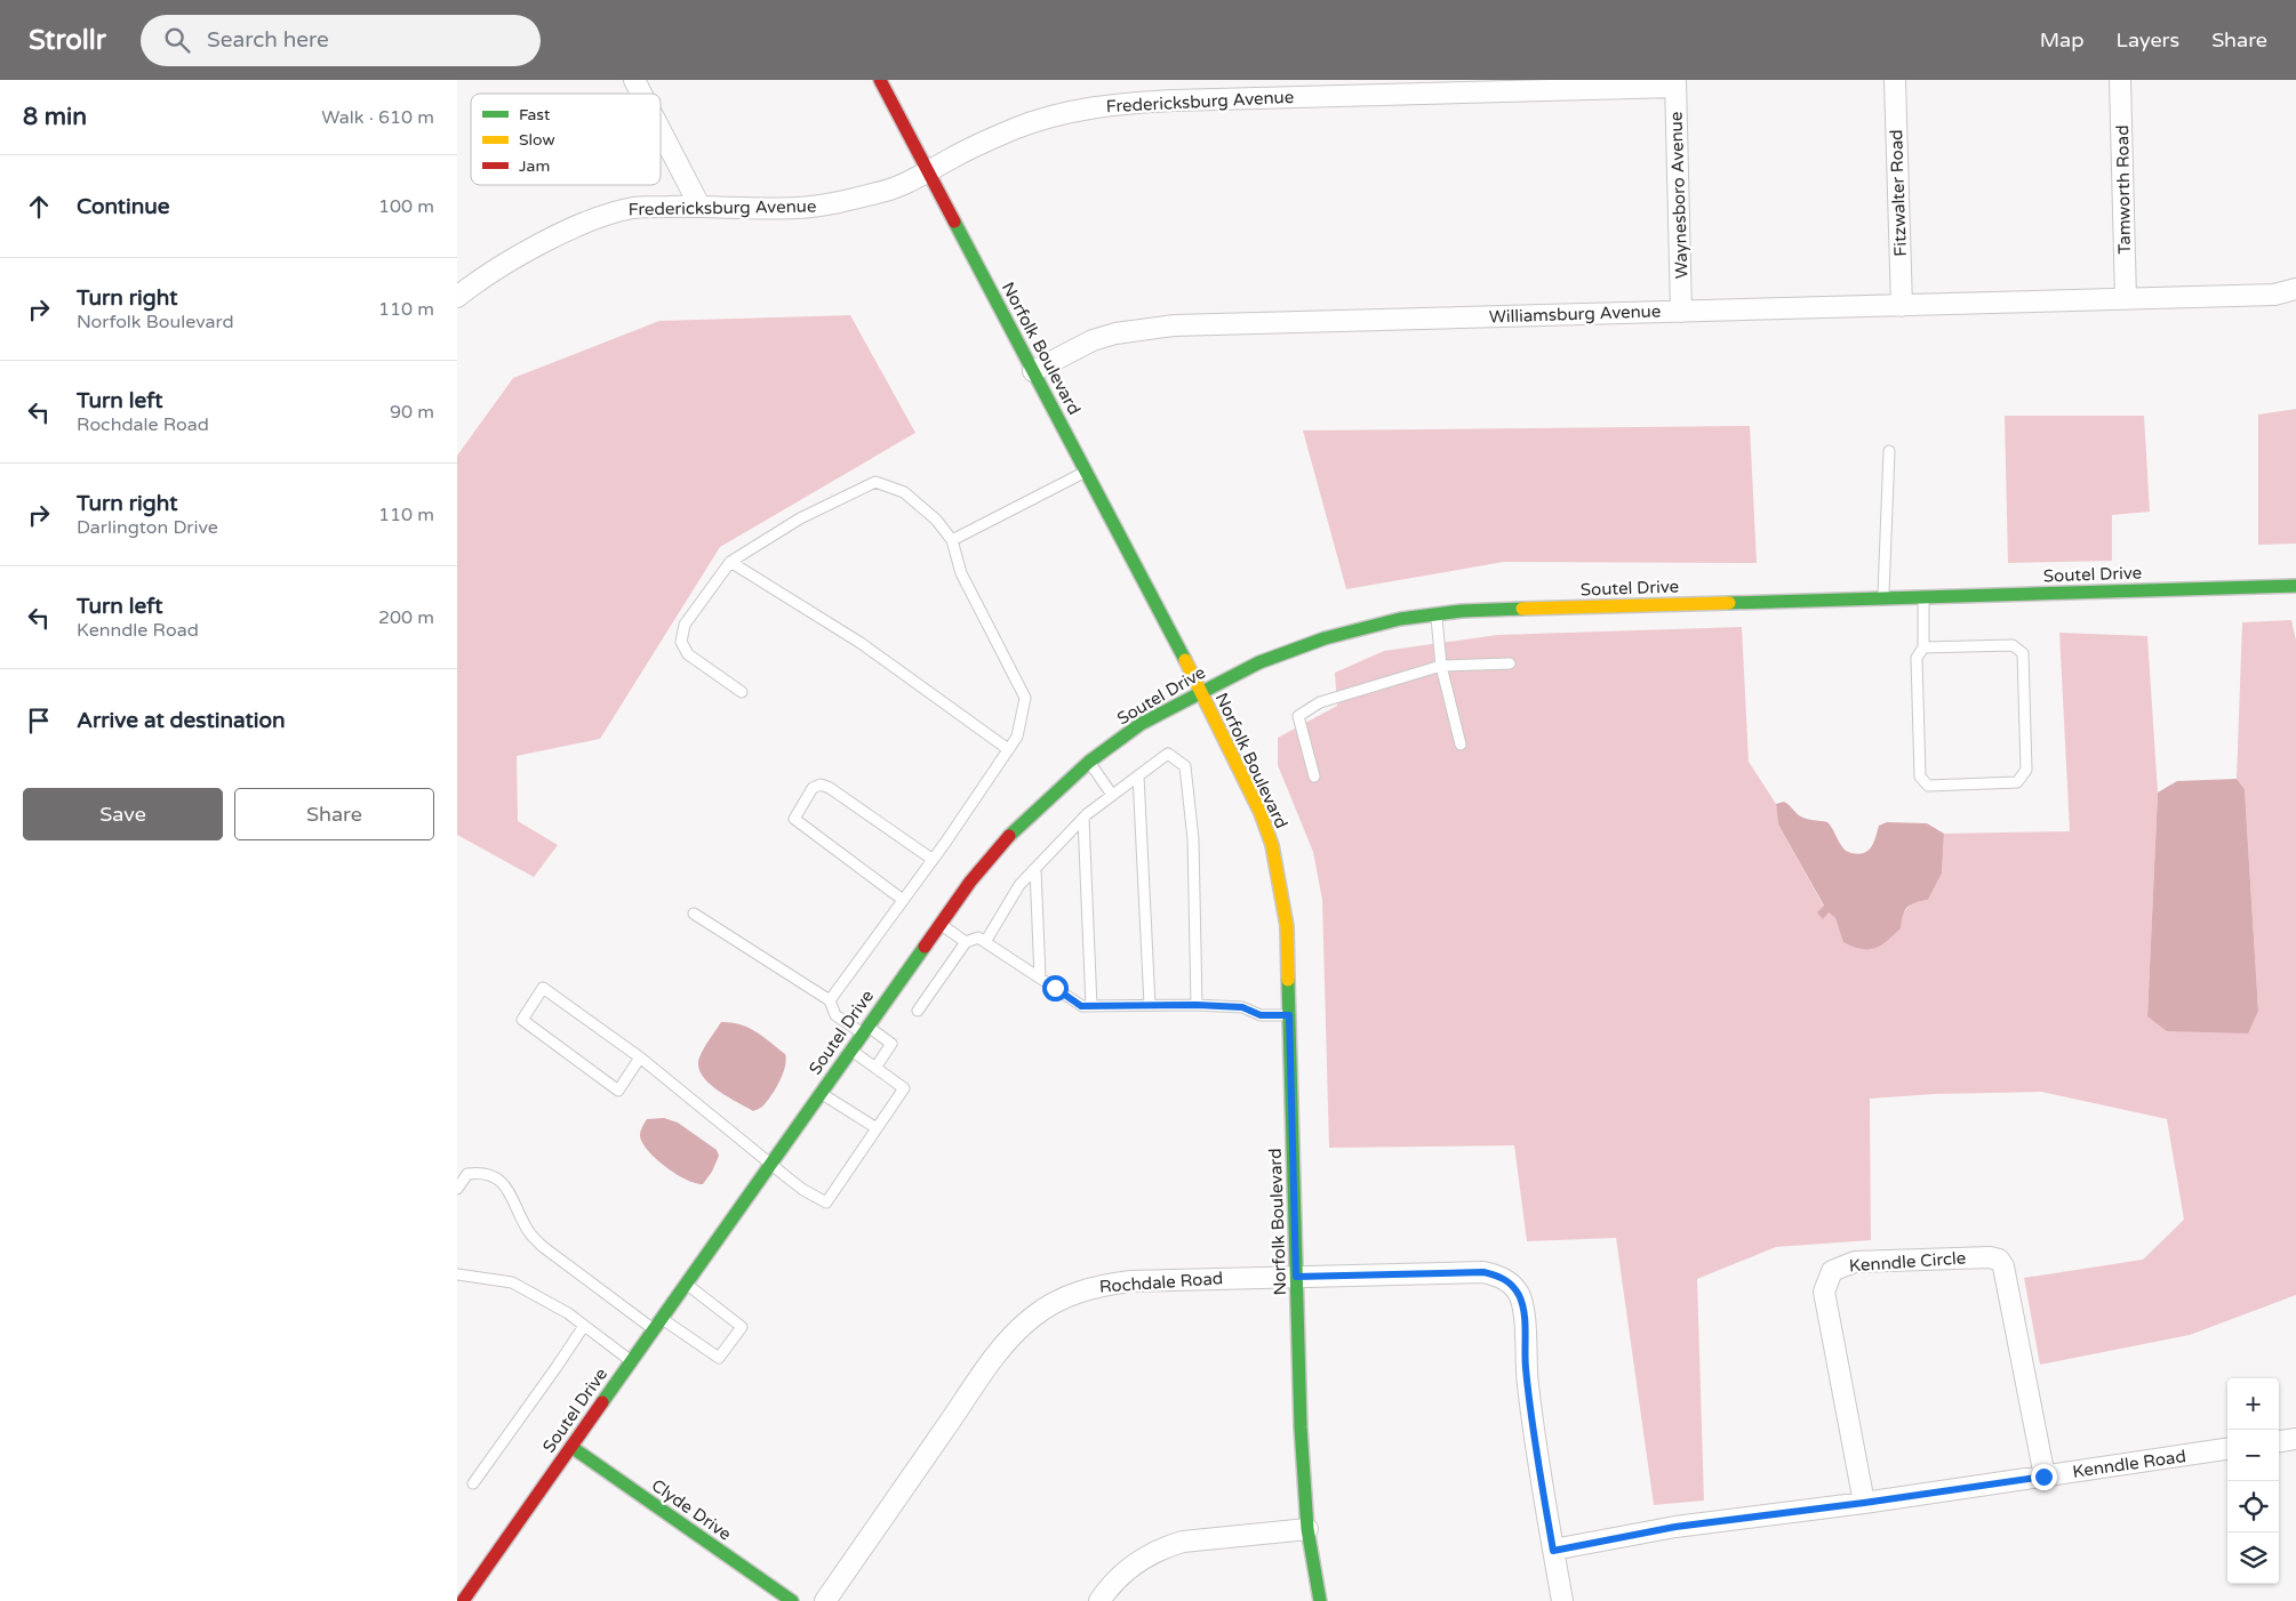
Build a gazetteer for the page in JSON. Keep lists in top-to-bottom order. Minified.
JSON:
{"streets":{"main road":["Norfolk Boulevard","Soutel Drive","Clyde Drive"],"street":["Fredericksburg Avenue","Tamworth Road","Fitzwalter Road","Waynesboro Avenue","Williamsburg Avenue","Kenndle Circle","Rochdale Road","Kenndle Road"]},"crossings":[["Fredericksburg Avenue","Waynesboro Avenue"],["Fredericksburg Avenue","Norfolk Boulevard"],["Tamworth Road","Williamsburg Avenue"],["Fitzwalter Road","Williamsburg Avenue"],["Waynesboro Avenue","Williamsburg Avenue"],["Williamsburg Avenue","Norfolk Boulevard"],["Norfolk Boulevard","Soutel Drive"],["Norfolk Boulevard","Rochdale Road"],["Soutel Drive","Clyde Drive"],["Kenndle Circle","Kenndle Road"],["Rochdale Road","Kenndle Road"]],"legend":["Fast","Slow","Jam"],"page":{"header":"Strollr","search":"Search here","nav":["Map","Layers","Share"],"heading":["8 min","Walk · 610 m"],"list":[["Continue","100 m"],["Turn right","Norfolk Boulevard","110 m"],["Turn left","Rochdale Road","90 m"],["Turn right","Darlington Drive","110 m"],["Turn left","Kenndle Road","200 m"],"Arrive at destination"],"buttons":["Save","Share"],"map_buttons":["+","−"]}}
